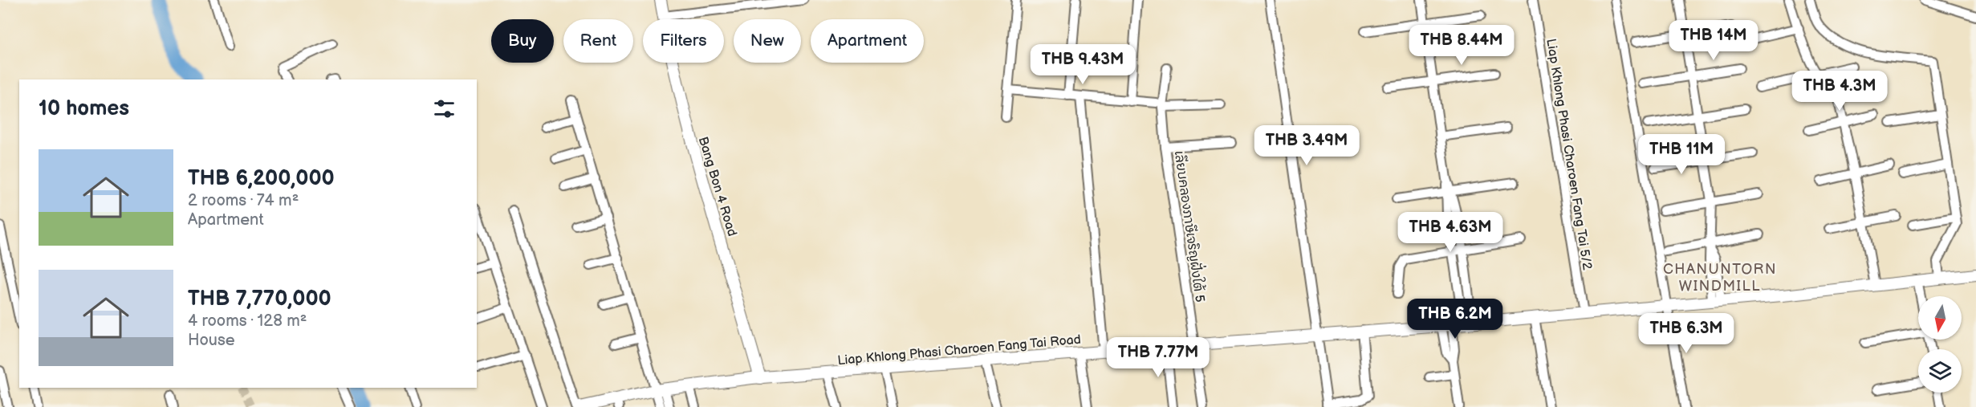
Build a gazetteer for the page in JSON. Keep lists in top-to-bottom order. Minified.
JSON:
{"streets":{"street":["Liap Khlong Phasi Charoen Fang Tai 5/2","Bang Bon 4 Road","เลียบคลองภาษีเจริญฝั่งใต้ 5","Liap Khlong Phasi Charoen Fang Tai Road"]},"crossings":[["Liap Khlong Phasi Charoen Fang Tai 5/2","Liap Khlong Phasi Charoen Fang Tai Road"],["Bang Bon 4 Road","Liap Khlong Phasi Charoen Fang Tai Road"],["เลียบคลองภาษีเจริญฝั่งใต้ 5","Liap Khlong Phasi Charoen Fang Tai Road"]],"districts":["CHANUNTORN WINDMILL"],"north":"bottom","page":{"chip":["Buy","Rent","Filters","New","Apartment"],"price":["THB 14M","THB 8.44M","THB 9.43M","THB 4.3M","THB 3.49M","THB 11M","THB 4.63M","THB 6.2M","THB 6.3M","THB 7.77M"],"heading":"10 homes","list":[{"name":"THB 6,200,000","note":"2 rooms · 74 m² · Apartment"},{"name":"THB 7,770,000","note":"4 rooms · 128 m² · House"}]}}
